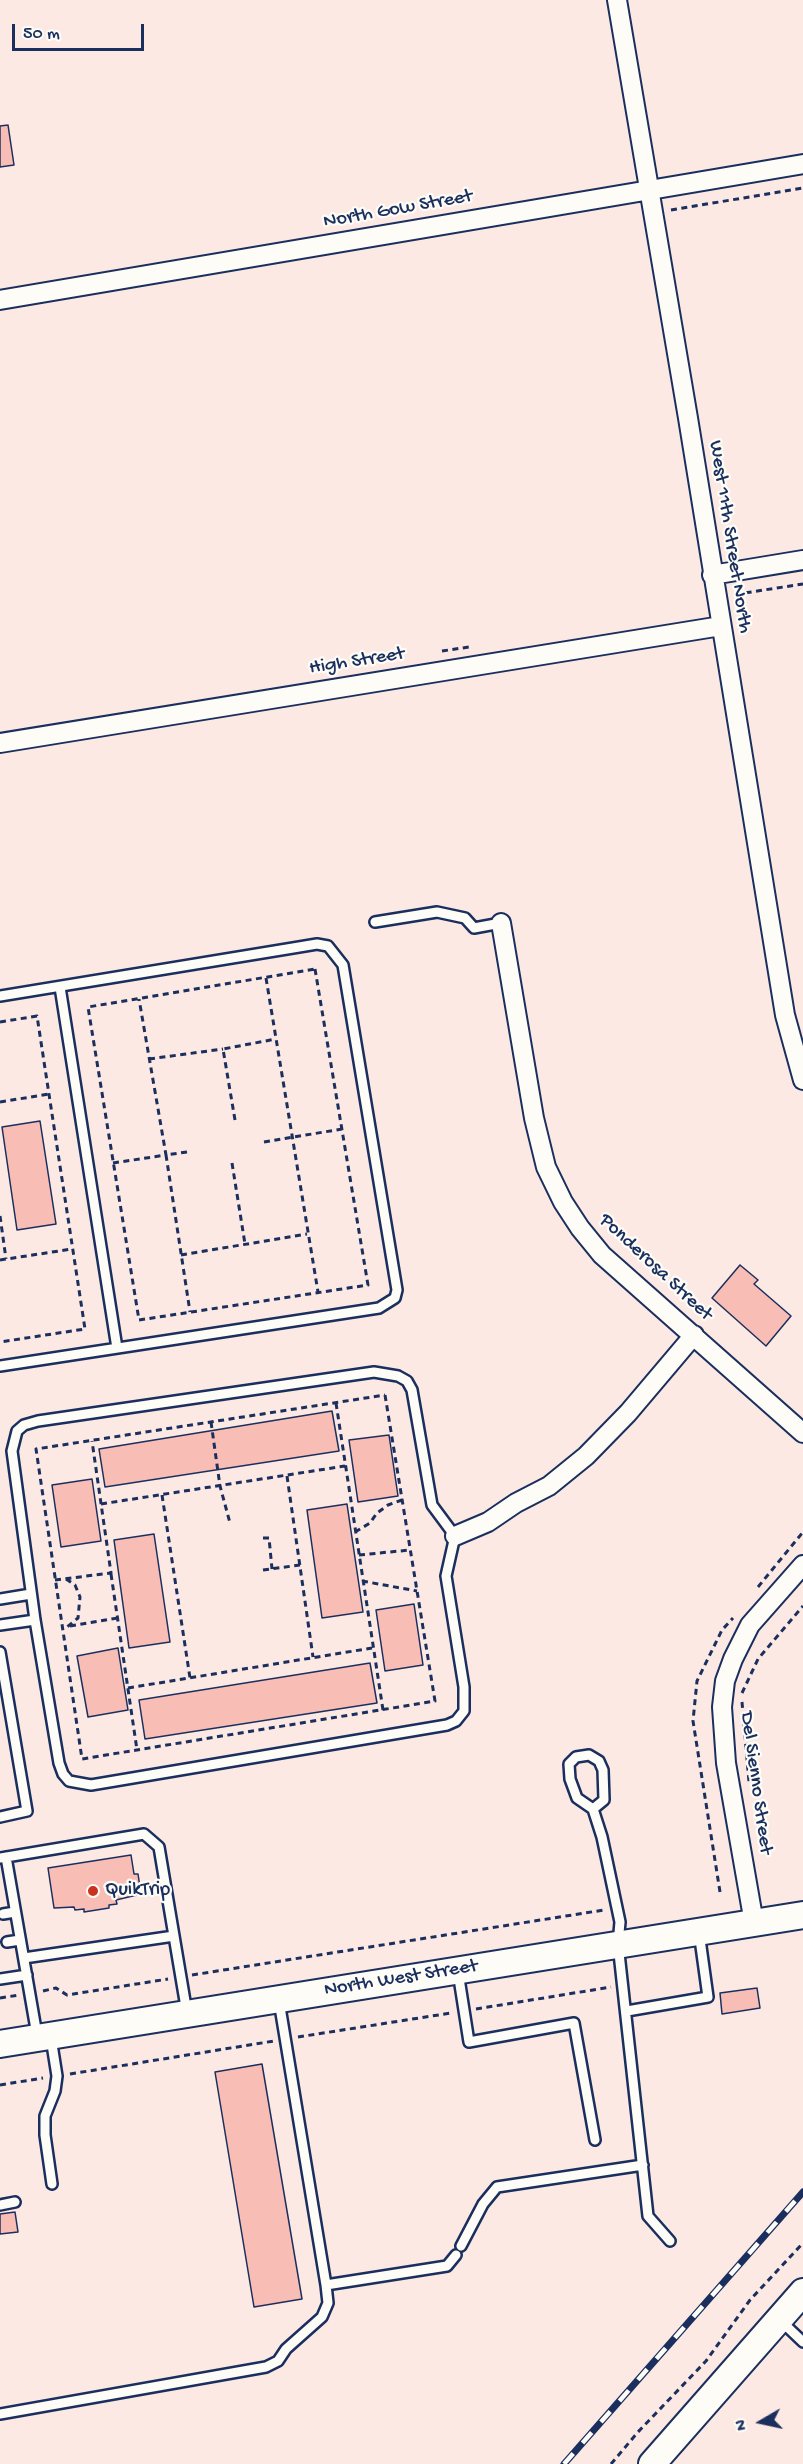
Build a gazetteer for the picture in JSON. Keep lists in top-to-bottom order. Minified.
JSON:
{"streets":{"main road":["North West Street"],"street":["North Gow Street","West 11th Street North","High Street","Ponderosa Street","Del Sienno Street"]},"crossings":[["North Gow Street","West 11th Street North"],["West 11th Street North","High Street"],["Del Sienno Street","North West Street"]],"places":["QuikTrip"],"scale_bar":"50 m","north":"left"}
